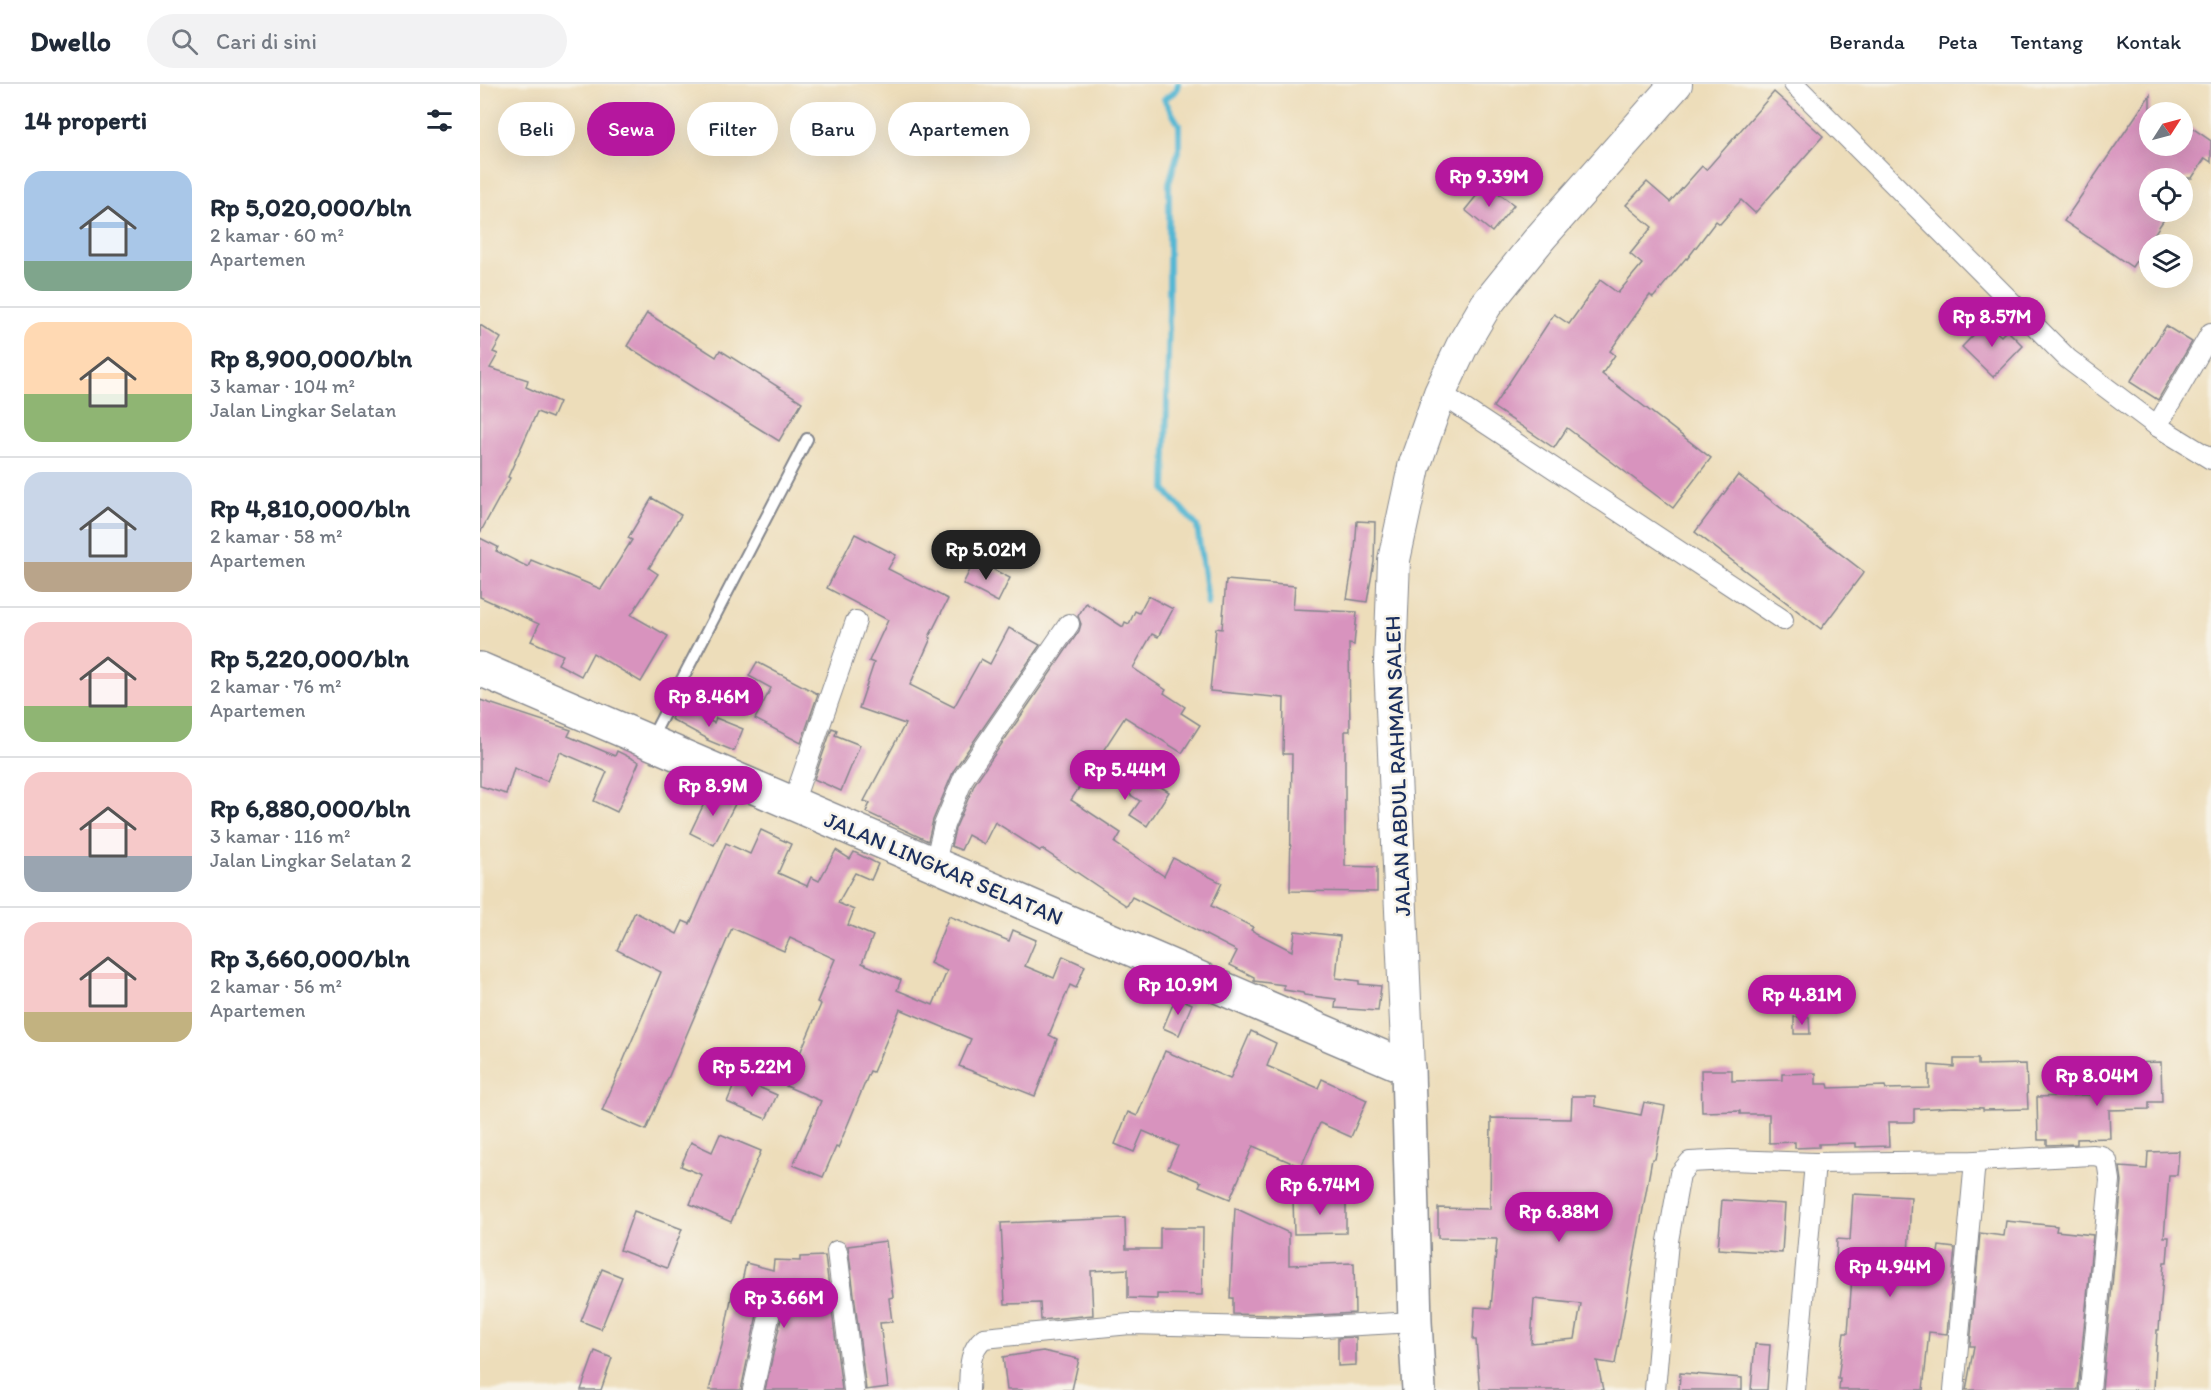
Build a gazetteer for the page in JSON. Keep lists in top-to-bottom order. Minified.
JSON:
{"streets":{"highway":["JALAN LINGKAR SELATAN"],"main road":["JALAN ABDUL RAHMAN SALEH"]},"crossings":[["JALAN ABDUL RAHMAN SALEH","JALAN LINGKAR SELATAN"]],"north":"top right","page":{"header":"Dwello","search":"Cari di sini","nav":["Beranda","Peta","Tentang","Kontak"],"heading":"14 properti","chip":["Beli","Sewa","Filter","Baru","Apartemen"],"list":[{"name":"Rp 5,020,000/bln","note":"2 kamar · 60 m² · Apartemen"},{"name":"Rp 8,900,000/bln","note":"3 kamar · 104 m² · Jalan Lingkar Selatan"},{"name":"Rp 4,810,000/bln","note":"2 kamar · 58 m² · Apartemen"},{"name":"Rp 5,220,000/bln","note":"2 kamar · 76 m² · Apartemen"},{"name":"Rp 6,880,000/bln","note":"3 kamar · 116 m² · Jalan Lingkar Selatan 2"},{"name":"Rp 3,660,000/bln","note":"2 kamar · 56 m² · Apartemen"}],"price":["Rp 9.39M","Rp 8.57M","Rp 5.02M","Rp 8.46M","Rp 5.44M","Rp 8.9M","Rp 10.9M","Rp 4.81M","Rp 5.22M","Rp 8.04M","Rp 6.74M","Rp 6.88M","Rp 4.94M","Rp 3.66M"]}}
